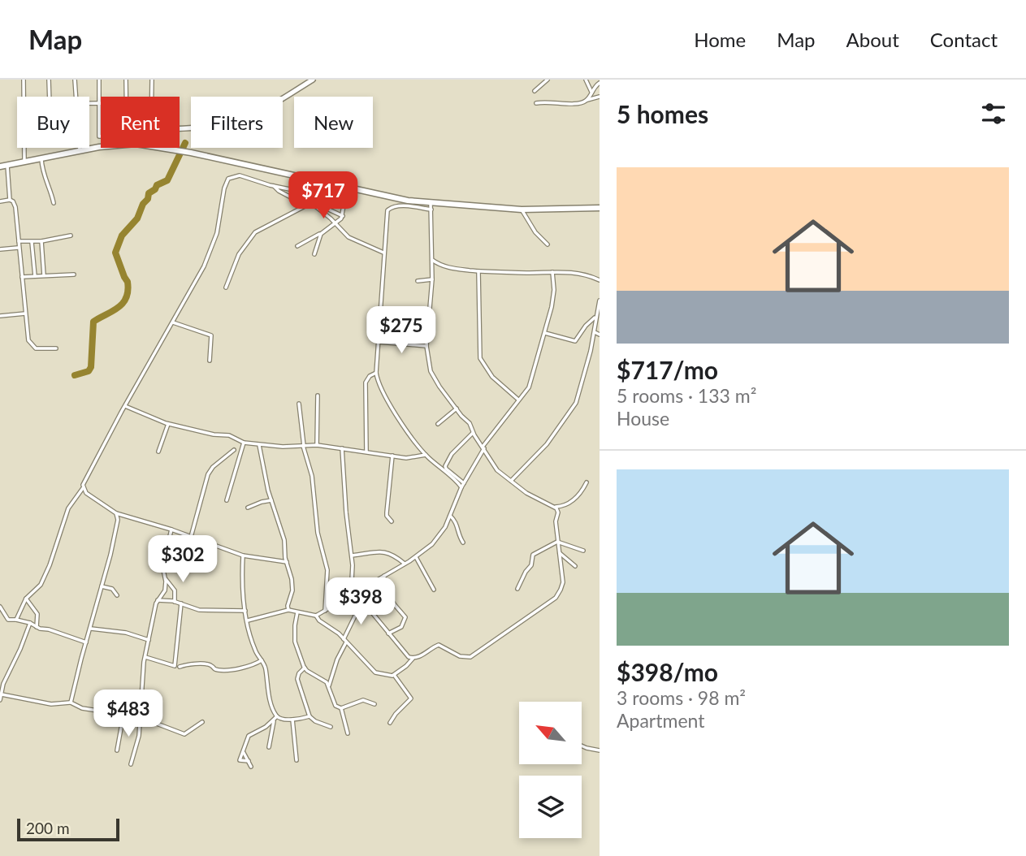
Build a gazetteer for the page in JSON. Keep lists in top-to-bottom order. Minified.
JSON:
{"scale_bar":"200 m","north":"top left","page":{"header":"Map","nav":["Home","Map","About","Contact"],"heading":"5 homes","chip":["Buy","Rent","Filters","New"],"list":[{"name":"$717/mo","note":"5 rooms · 133 m² · House"},{"name":"$398/mo","note":"3 rooms · 98 m² · Apartment"}],"price":["$717","$275","$302","$398","$483"],"scale":"200 m"}}
